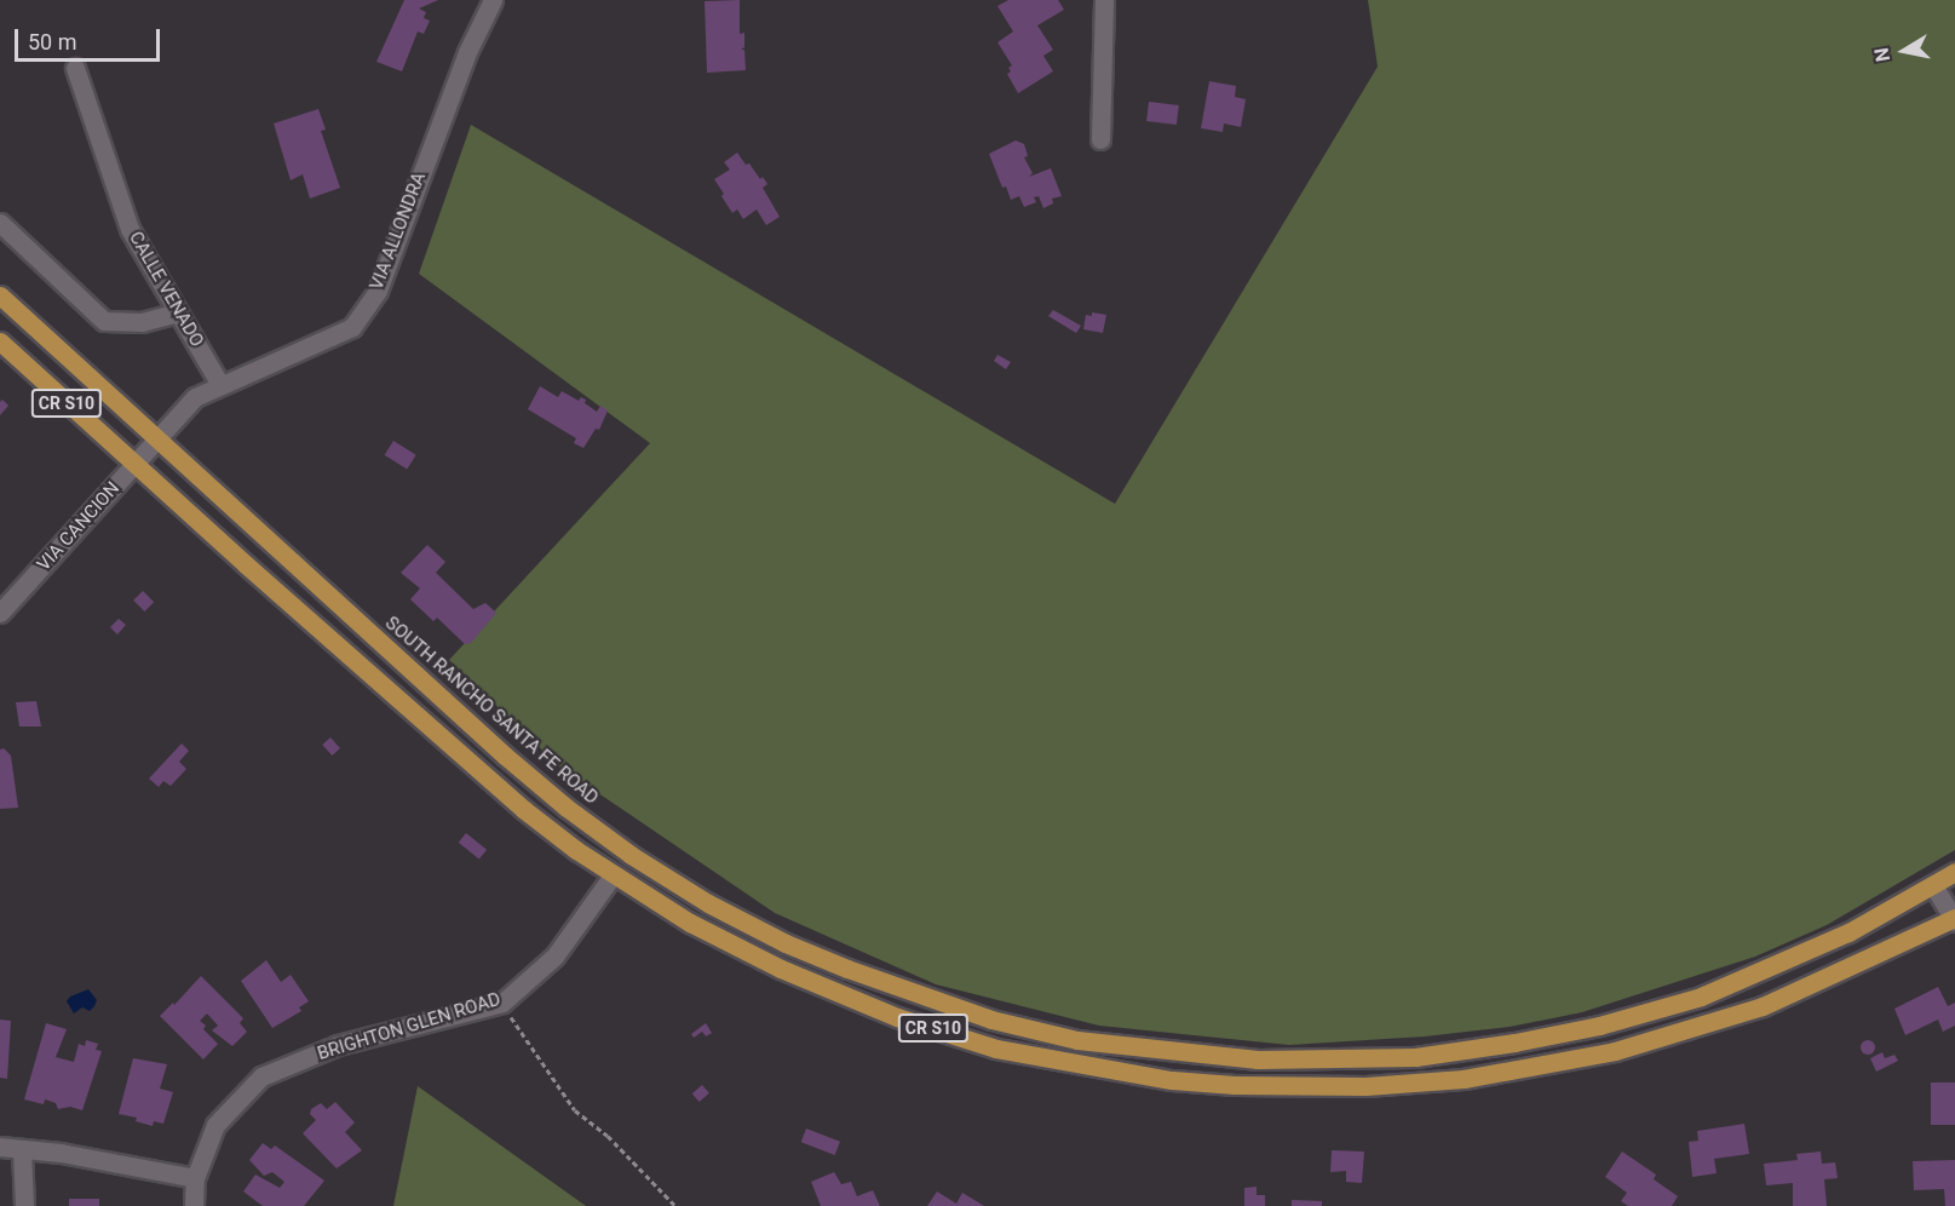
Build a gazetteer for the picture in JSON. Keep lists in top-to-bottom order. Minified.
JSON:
{"streets":{"main road":["CR S10","SOUTH RANCHO SANTA FE ROAD"],"street":["VIA ALLONDRA","CALLE VENADO","VIA CANCION","BRIGHTON GLEN ROAD"]},"crossings":[["VIA ALLONDRA","CALLE VENADO"],["VIA ALLONDRA","VIA CANCION"],["VIA ALLONDRA","SOUTH RANCHO SANTA FE ROAD"],["CR S10","VIA CANCION"],["CR S10","BRIGHTON GLEN ROAD"],["VIA CANCION","SOUTH RANCHO SANTA FE ROAD"]],"scale_bar":"50 m","north":"left"}
